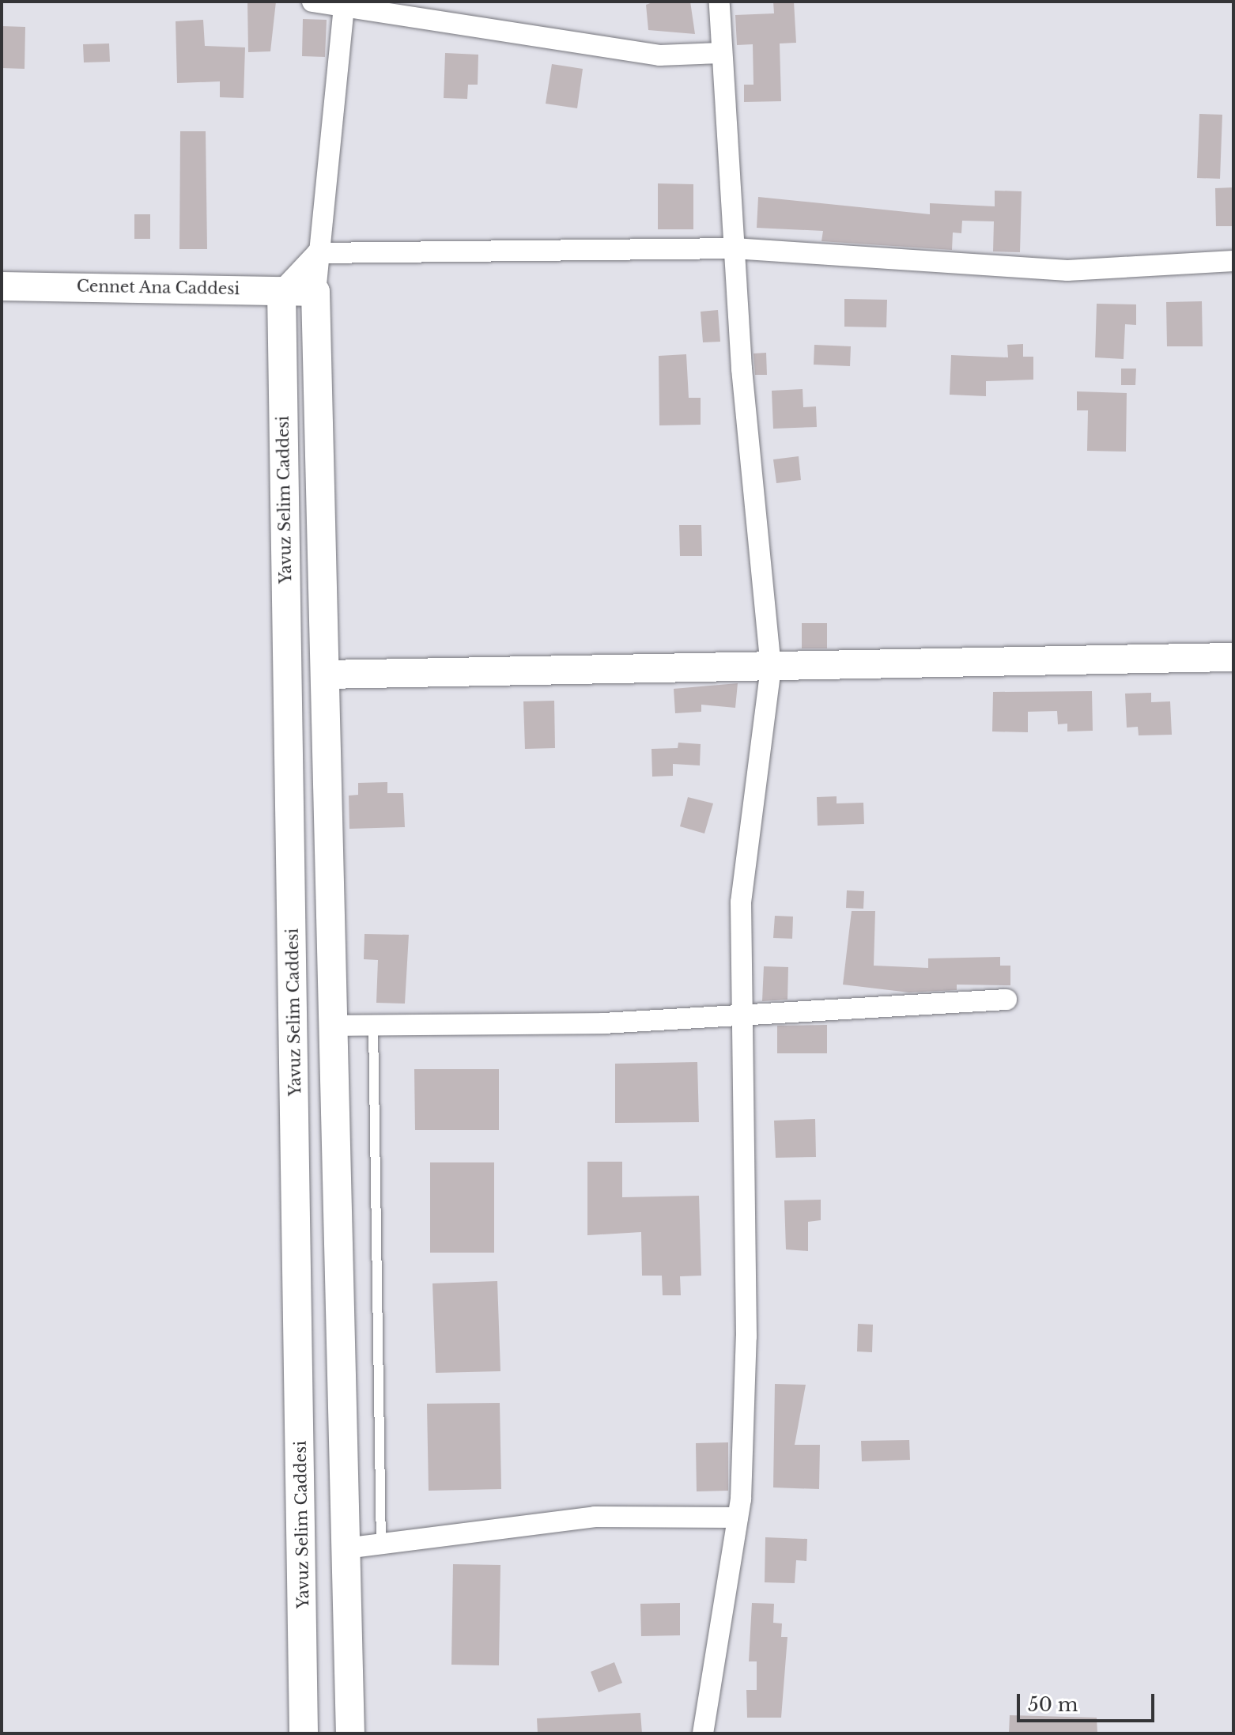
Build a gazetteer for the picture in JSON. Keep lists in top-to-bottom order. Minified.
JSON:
{"streets":{"street":["Cennet Ana Caddesi","Yavuz Selim Caddesi"]},"crossings":[["Cennet Ana Caddesi","Yavuz Selim Caddesi"]],"scale_bar":"50 m"}
